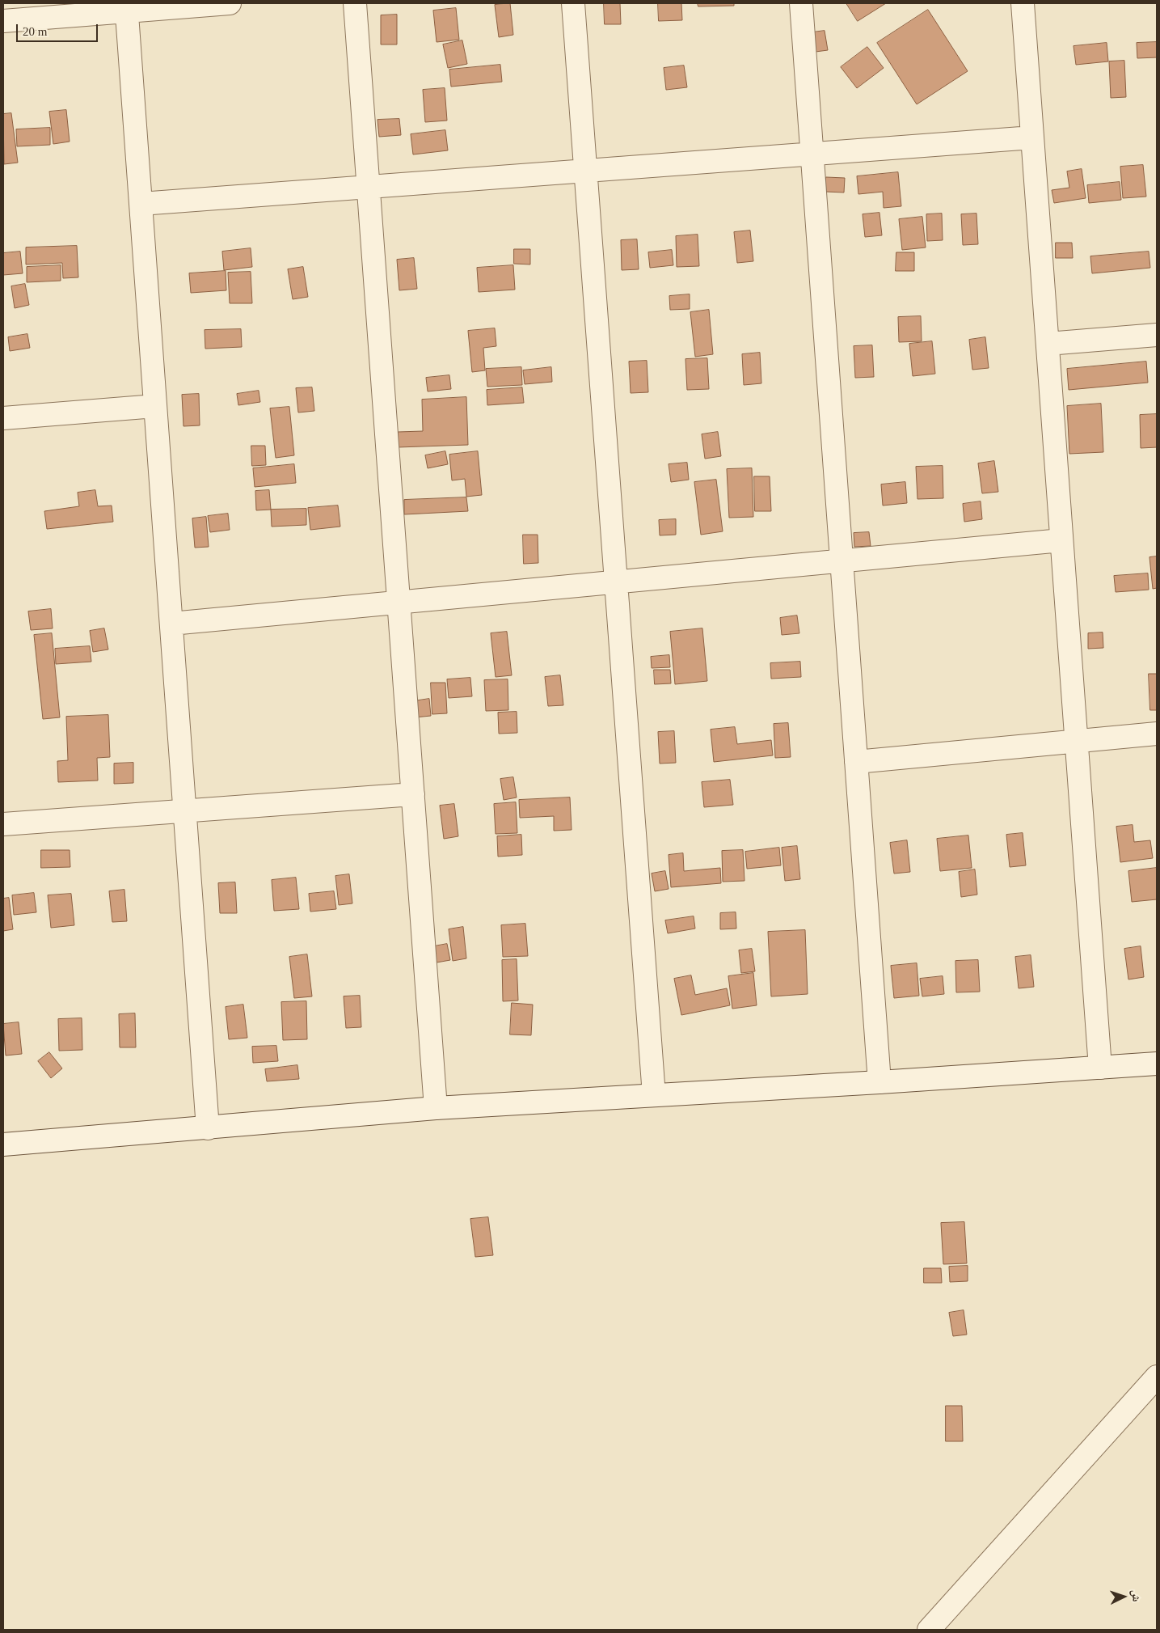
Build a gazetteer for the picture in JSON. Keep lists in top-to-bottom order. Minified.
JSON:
{"scale_bar":"20 m","north":"right"}
